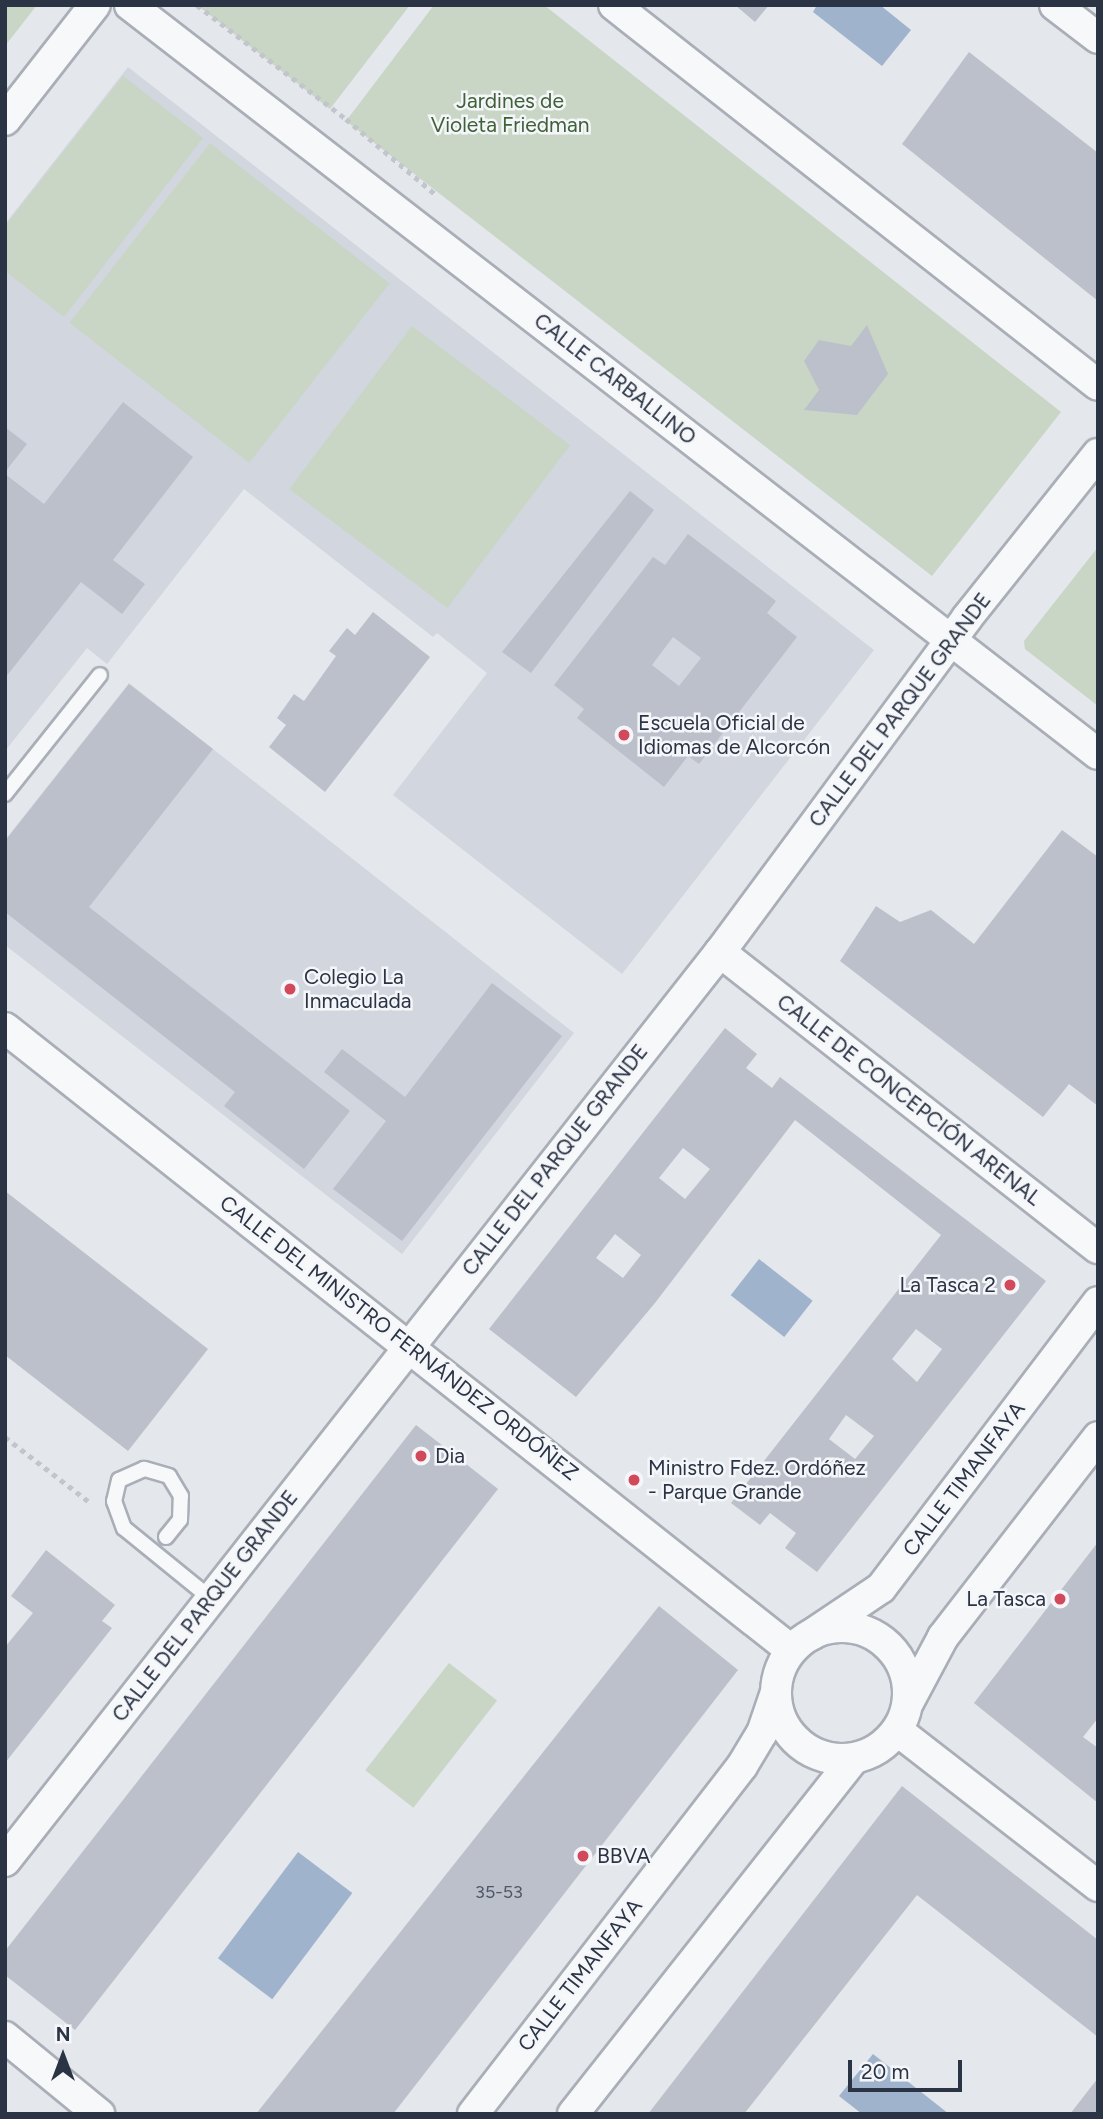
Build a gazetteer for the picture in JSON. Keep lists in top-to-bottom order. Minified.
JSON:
{"streets":{"street":["CALLE CARBALLINO","CALLE DEL PARQUE GRANDE","CALLE DE CONCEPCIÓN ARENAL","CALLE DEL MINISTRO FERNÁNDEZ ORDÓÑEZ","CALLE TIMANFAYA"]},"crossings":[["CALLE CARBALLINO","CALLE DEL PARQUE GRANDE"],["CALLE DEL PARQUE GRANDE","CALLE DE CONCEPCIÓN ARENAL"],["CALLE DEL PARQUE GRANDE","CALLE DEL MINISTRO FERNÁNDEZ ORDÓÑEZ"],["CALLE DEL MINISTRO FERNÁNDEZ ORDÓÑEZ","CALLE TIMANFAYA"]],"parks":["Jardines de Violeta Friedman"],"places":["Escuela Oficial de Idiomas de Alcorcón","Colegio La Inmaculada","La Tasca 2","Dia","Ministro Fdez. Ordóñez - Parque Grande","La Tasca","BBVA"],"house_numbers":["35-53"],"scale_bar":"20 m","north":"top"}
